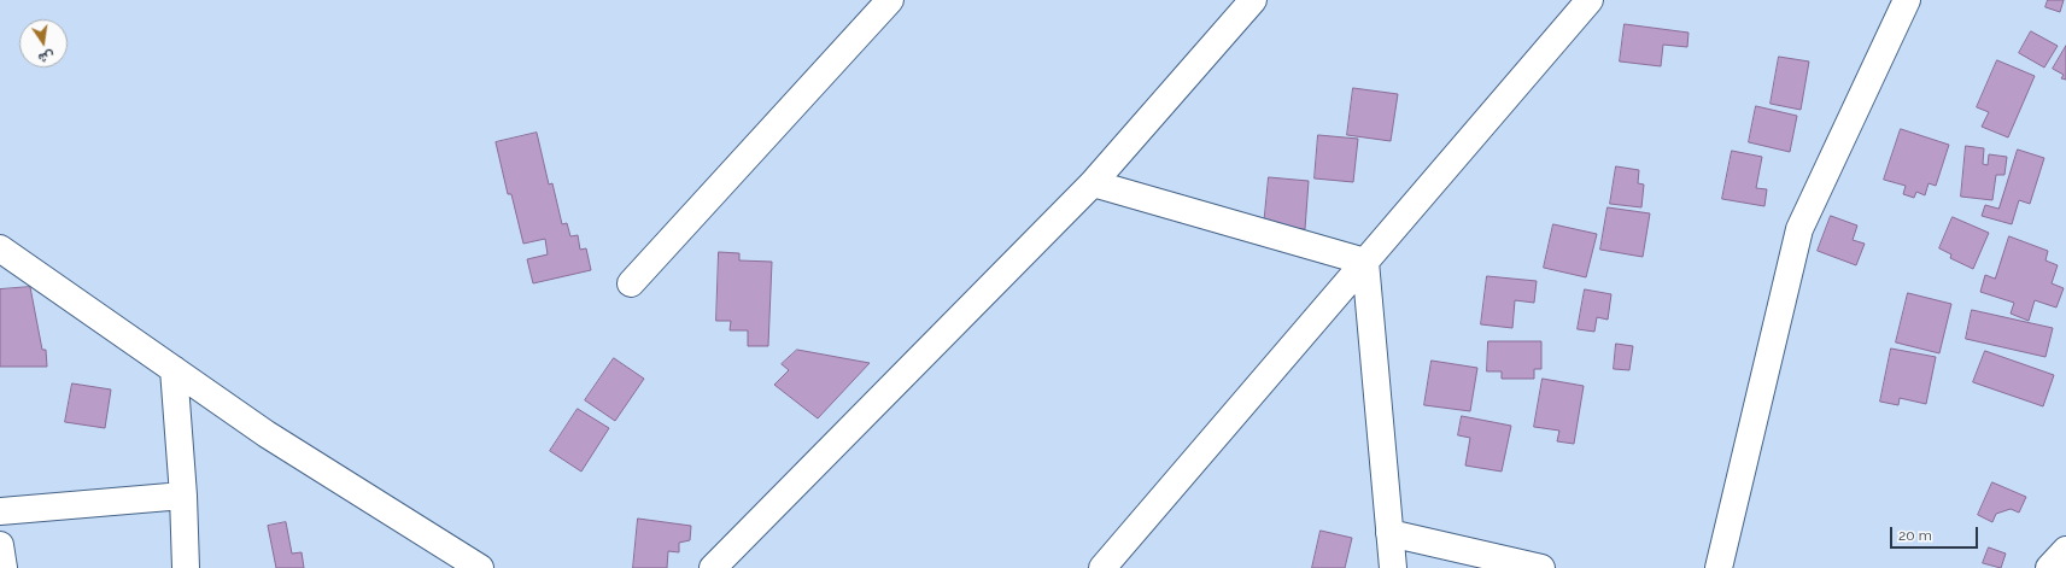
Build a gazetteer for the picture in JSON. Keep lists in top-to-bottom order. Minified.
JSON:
{"scale_bar":"20 m","north":"bottom"}
